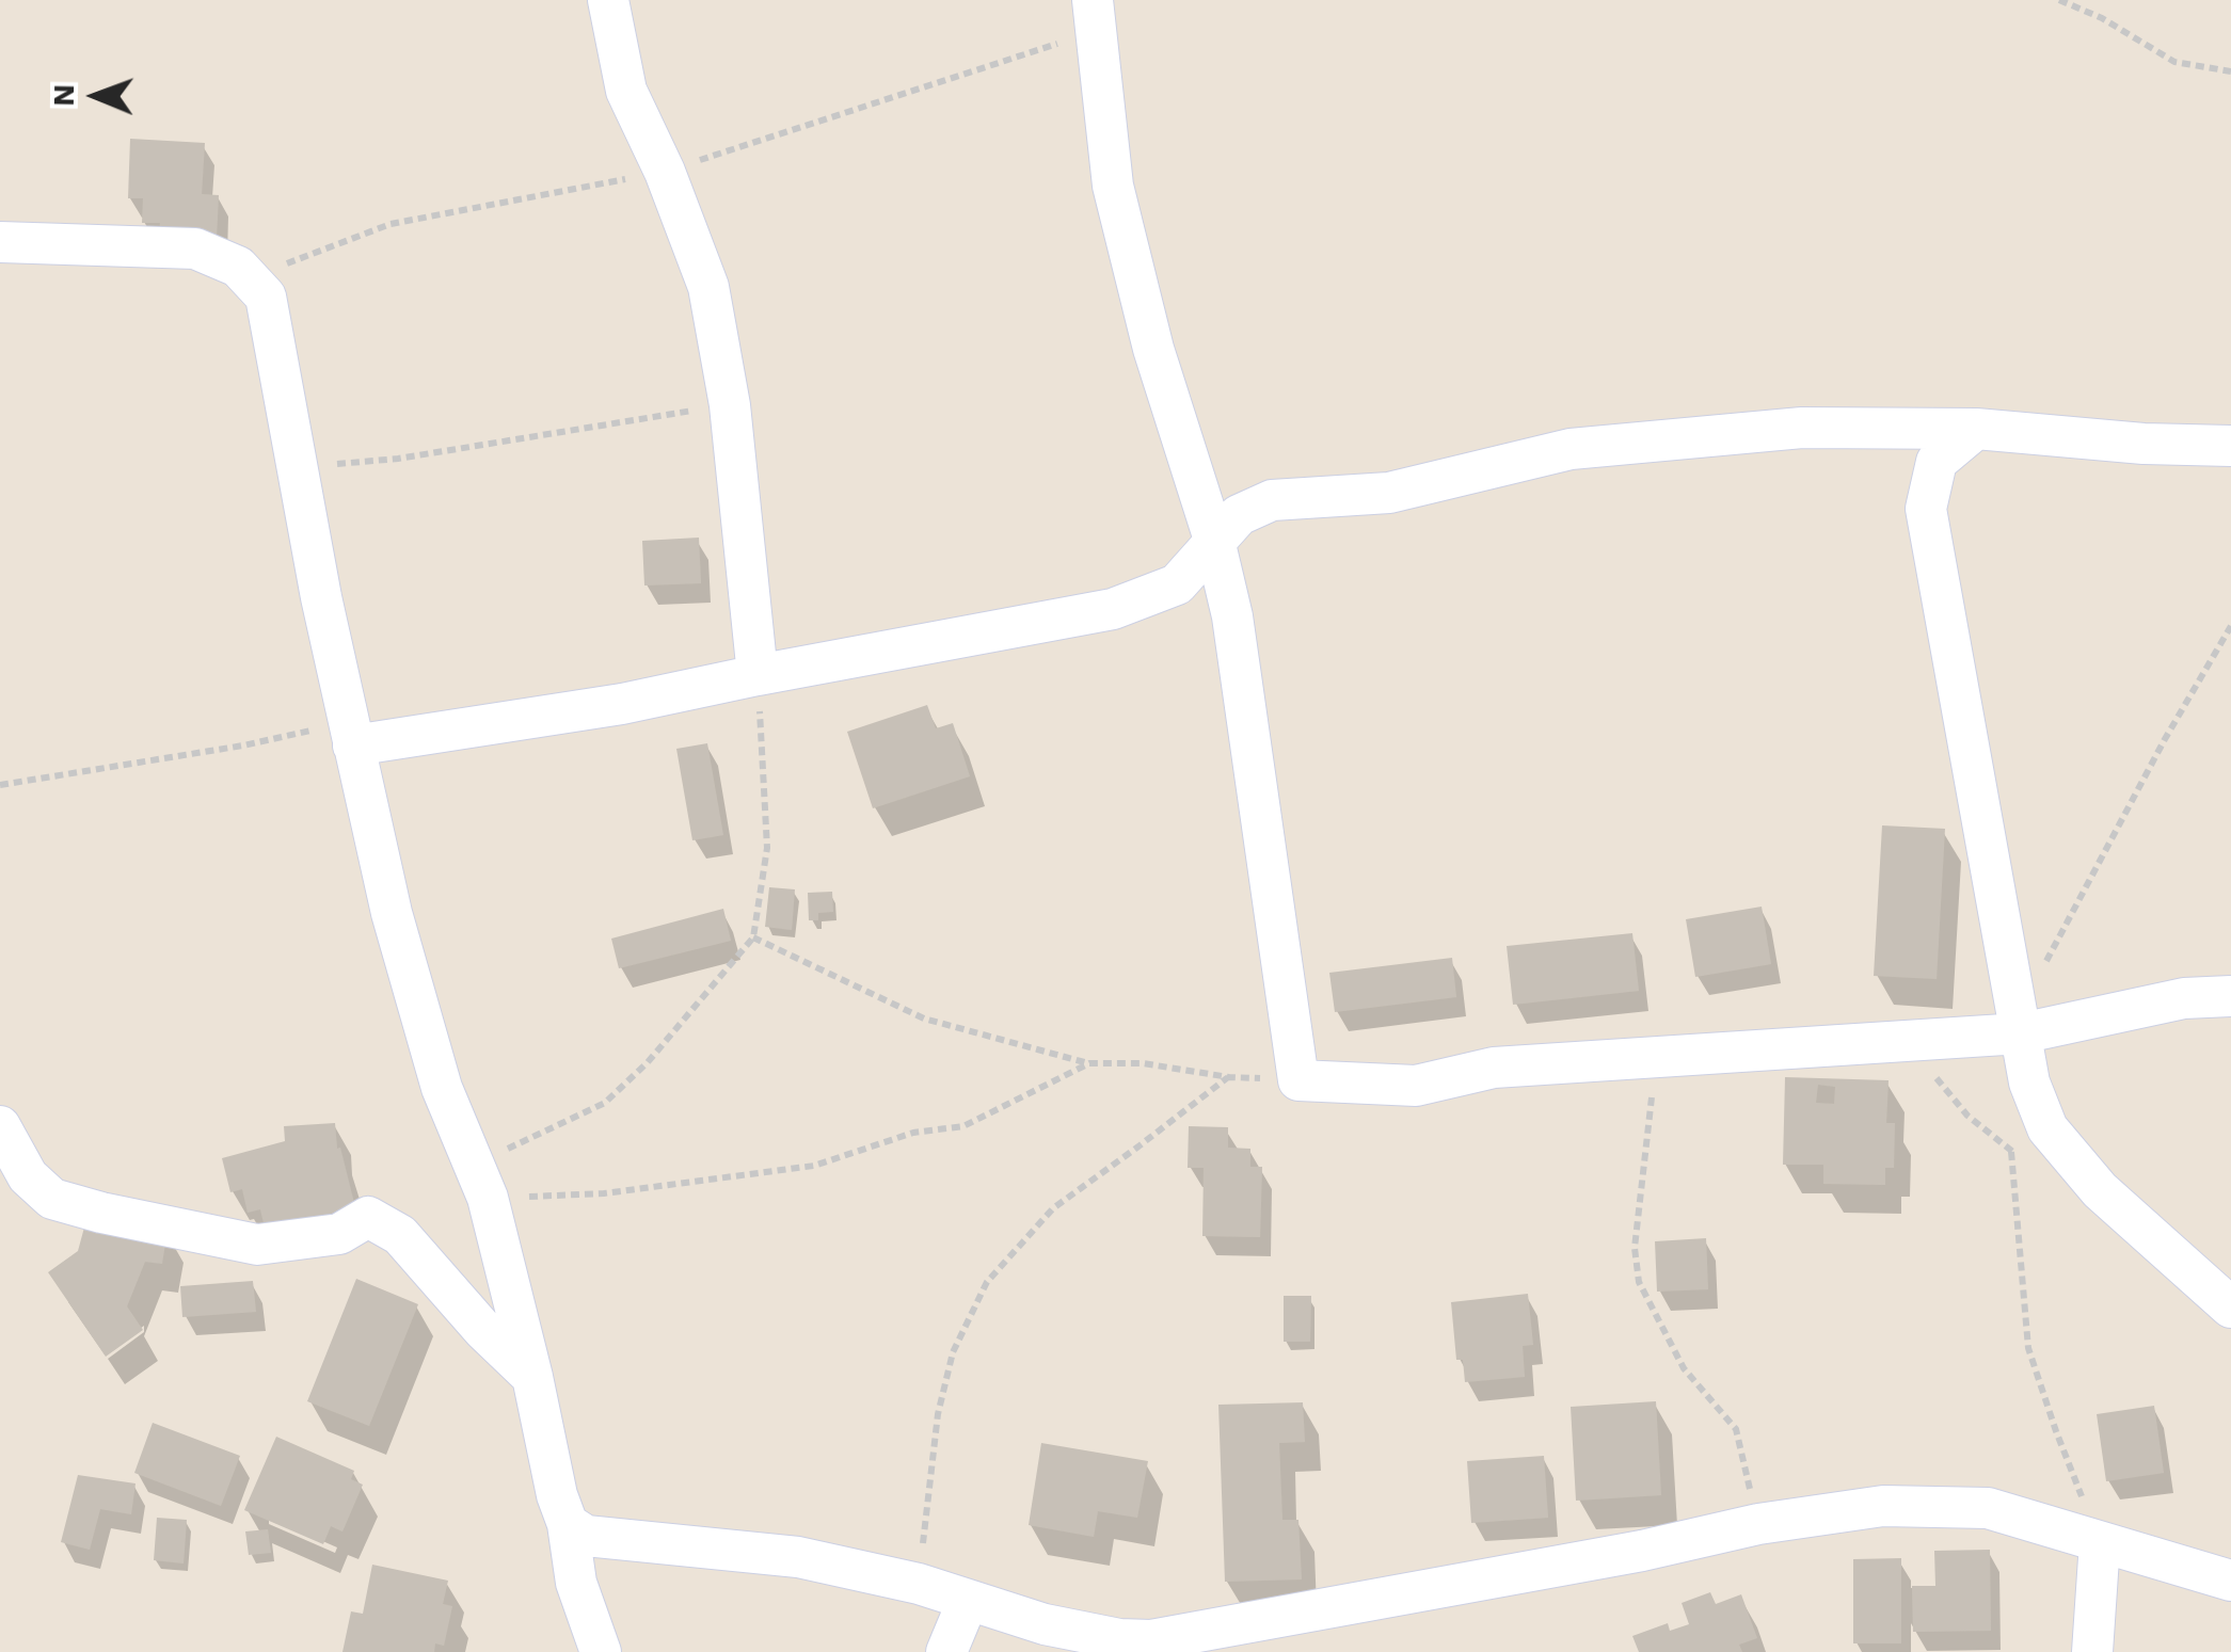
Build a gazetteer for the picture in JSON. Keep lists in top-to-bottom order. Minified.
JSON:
{"north":"left"}
